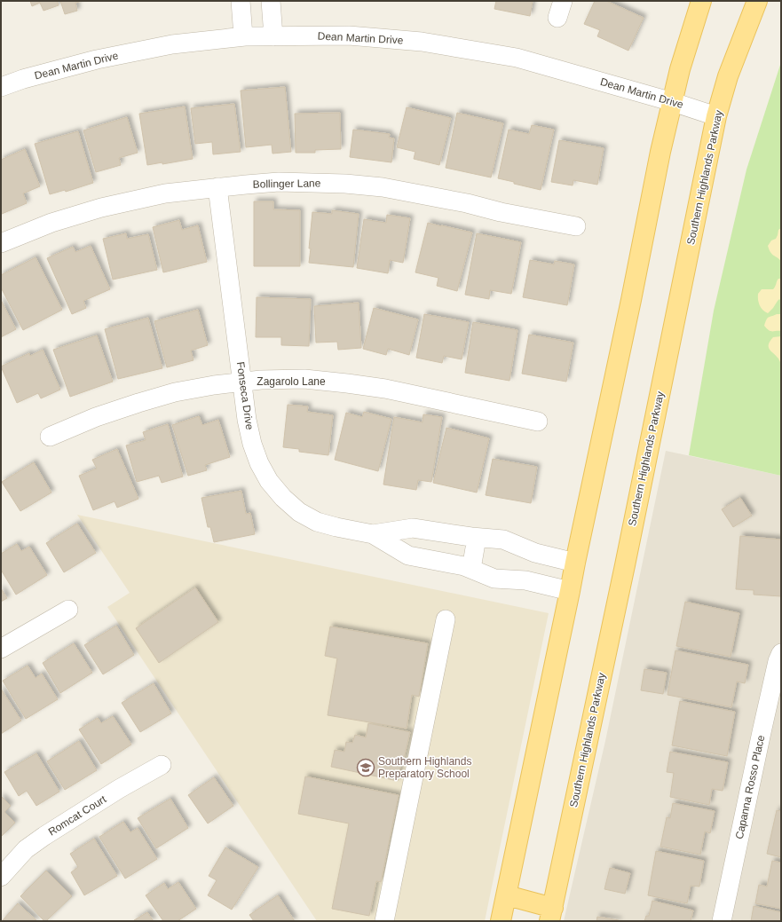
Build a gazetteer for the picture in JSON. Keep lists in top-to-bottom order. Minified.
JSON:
{"streets":{"main road":["Southern Highlands Parkway"],"street":["Dean Martin Drive","Bollinger Lane","Zagarolo Lane","Fonseca Drive","Capanna Rosso Place","Romcat Court"]},"crossings":[["Dean Martin Drive","Southern Highlands Parkway"],["Bollinger Lane","Fonseca Drive"],["Zagarolo Lane","Fonseca Drive"]],"places":{"school or university":["Southern Highlands Preparatory School"]}}
